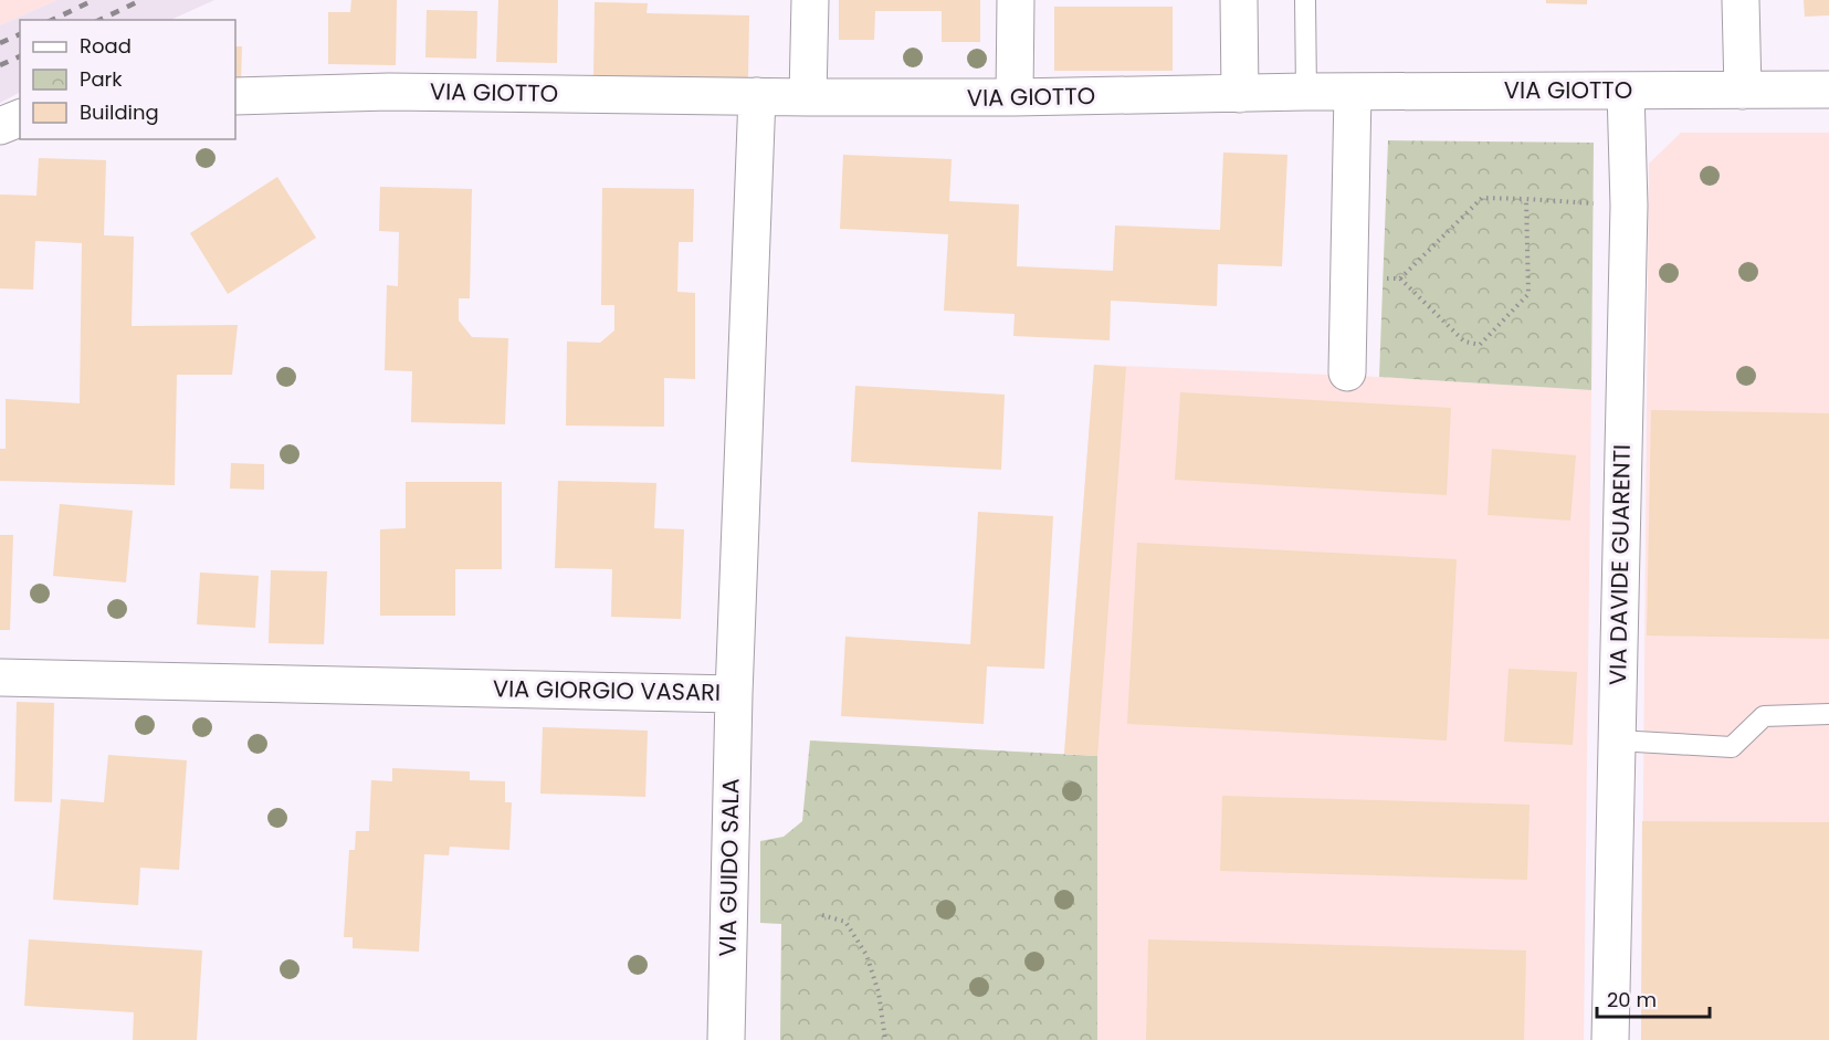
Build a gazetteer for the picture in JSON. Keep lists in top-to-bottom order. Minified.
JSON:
{"streets":{"street":["VIA GIOTTO","VIA DAVIDE GUARENTI","VIA GIORGIO VASARI","VIA GUIDO SALA"]},"crossings":[["VIA GIOTTO","VIA DAVIDE GUARENTI"],["VIA GIOTTO","VIA GIORGIO VASARI"],["VIA GIORGIO VASARI","VIA GUIDO SALA"]],"legend":["Road","Park","Building"],"scale_bar":"20 m"}
